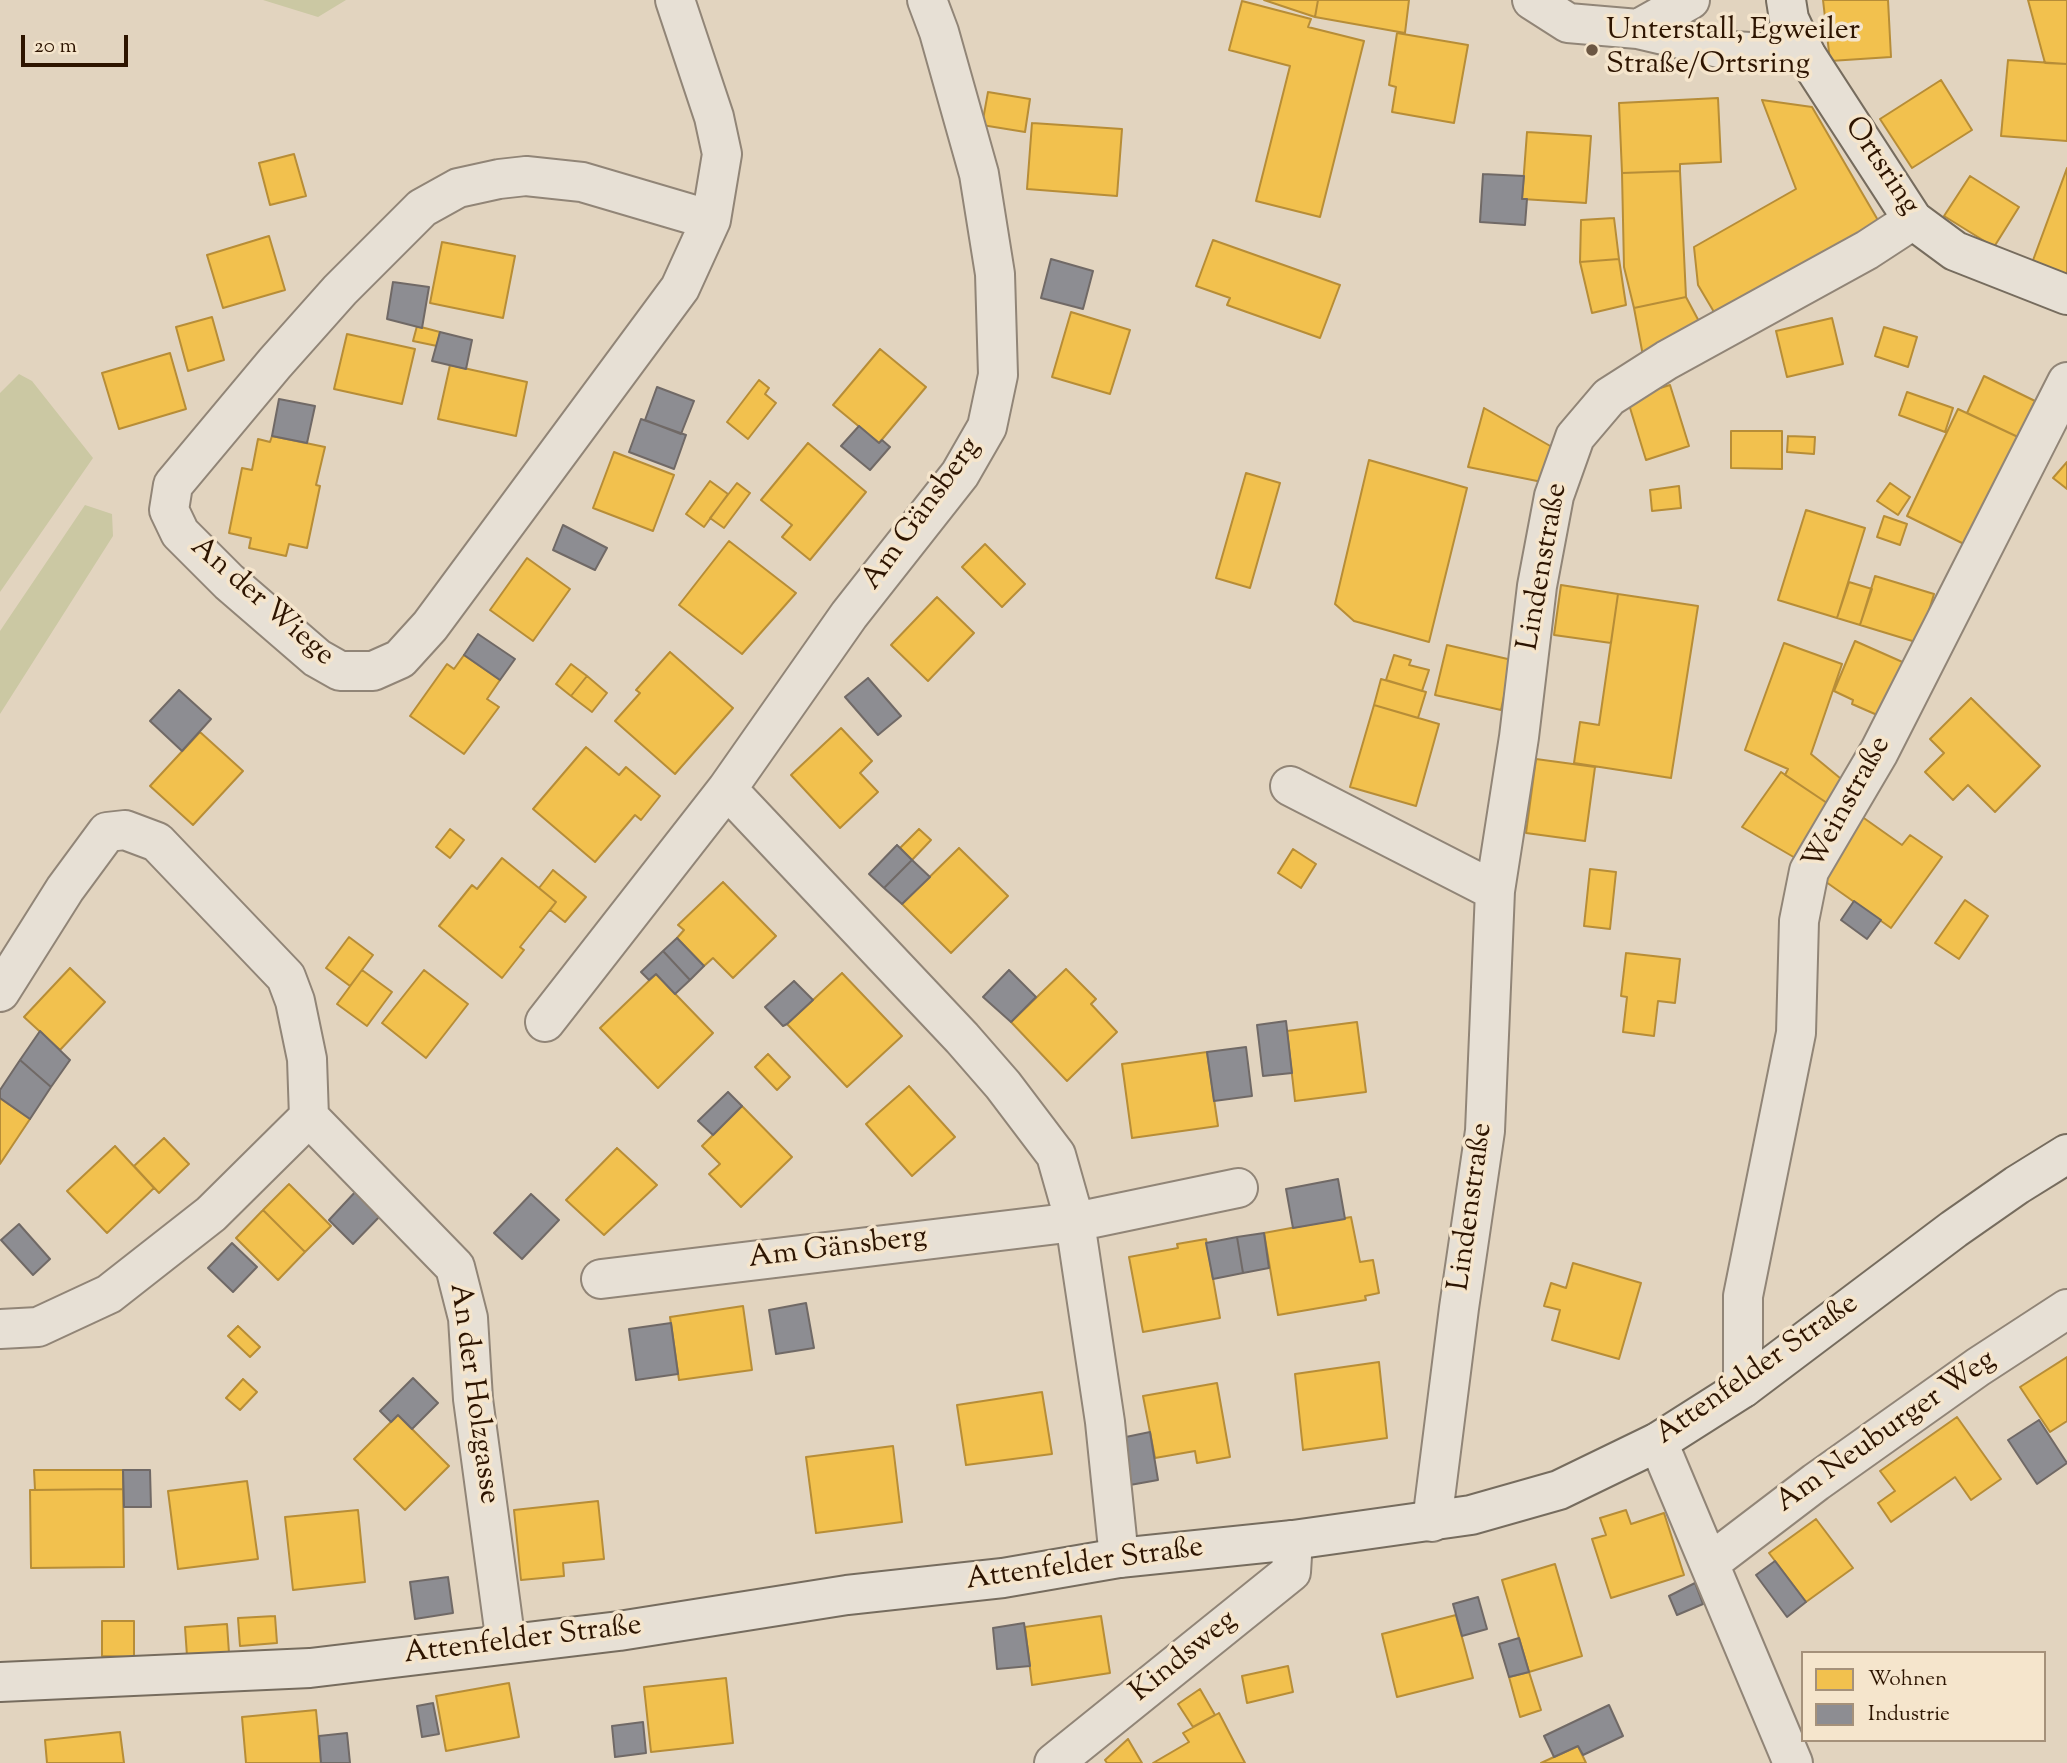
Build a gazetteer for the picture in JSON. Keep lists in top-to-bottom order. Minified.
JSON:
{"streets":{"street":["Ortsring","Am Gänsberg","Lindenstraße","An der Wiege","Weinstraße","Attenfelder Straße","An der Holzgasse","Am Neuburger Weg","Kindsweg"]},"crossings":[["Ortsring","Lindenstraße"],["Lindenstraße","Attenfelder Straße"],["Weinstraße","Attenfelder Straße"],["Attenfelder Straße","An der Holzgasse"],["Attenfelder Straße","Kindsweg"]],"places":["Unterstall, Egweiler Straße/Ortsring"],"legend":["Wohnen","Industrie"],"scale_bar":"20 m"}
